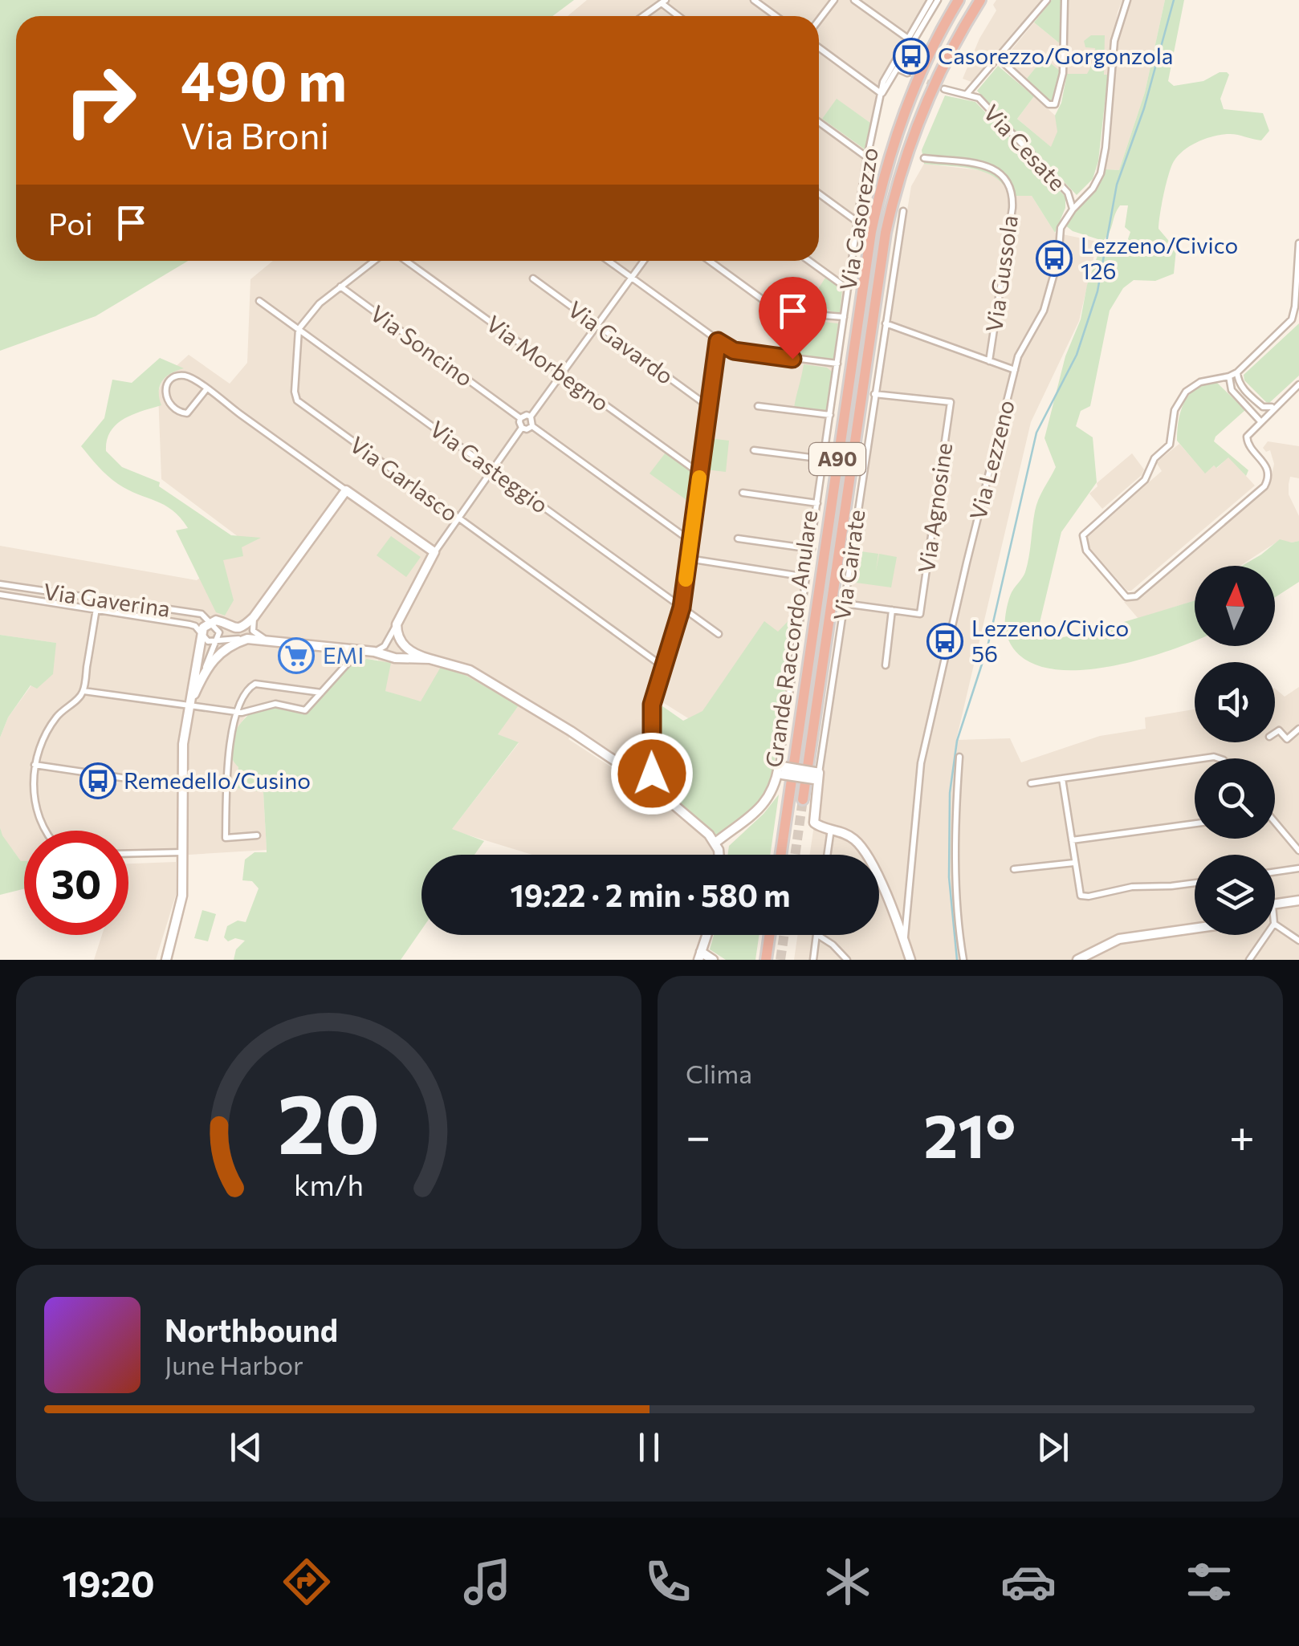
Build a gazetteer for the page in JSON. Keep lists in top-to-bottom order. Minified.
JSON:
{"streets":{"highway":["A90","Grande Raccordo Anulare"],"street":["Via Cesate","Via Casorezzo","Via Gussola","Via Gavardo","Via Soncino","Via Morbegno","Via Lezzeno","Via Casteggio","Via Garlasco","Via Agnosine","Via Cairate","Via Gaverina"]},"crossings":[["Via Cesate","Via Lezzeno"],["Via Casteggio","Via Garlasco"],["Via Agnosine","Via Cairate"]],"places":{"bus stop":["Casorezzo/Gorgonzola","Lezzeno/Civico 126","Lezzeno/Civico 56","Remedello/Cusino"],"supermarket":["EMI"]},"north":"top","page":{"turn":["490 m","Via Broni"],"then":"Poi","limit":"30","trip":"19:22 · 2 min · 580 m","tile":"Clima","heat":["−","21°","+"],"song":["Northbound","June Harbor"],"tabs":"19:20","gauge":["20","km/h"]}}
